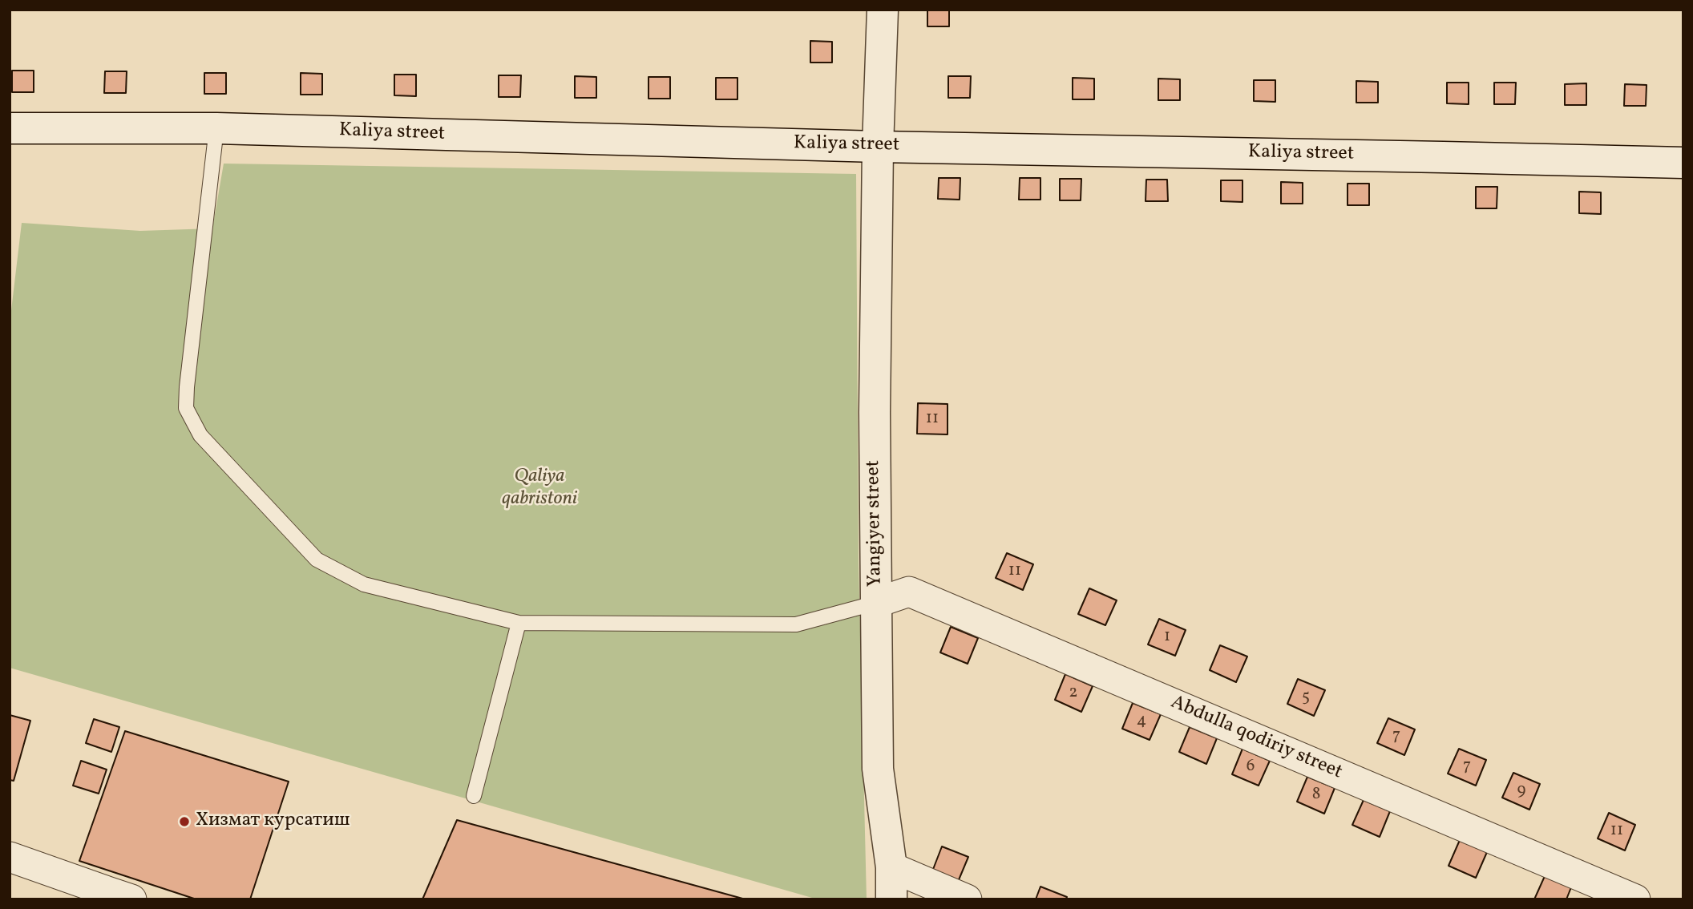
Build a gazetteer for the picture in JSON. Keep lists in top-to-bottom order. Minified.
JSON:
{"streets":{"main road":["Kaliya street","Yangiyer street"],"street":["Abdulla qodiriy street"]},"crossings":[["Kaliya street","Yangiyer street"],["Yangiyer street","Abdulla qodiriy street"]],"parks":["Qaliya qabristoni"],"places":["Хизмат курсатиш"],"house_numbers":["11","11","1","2","5","4","7","6","7","9","8","11"]}
